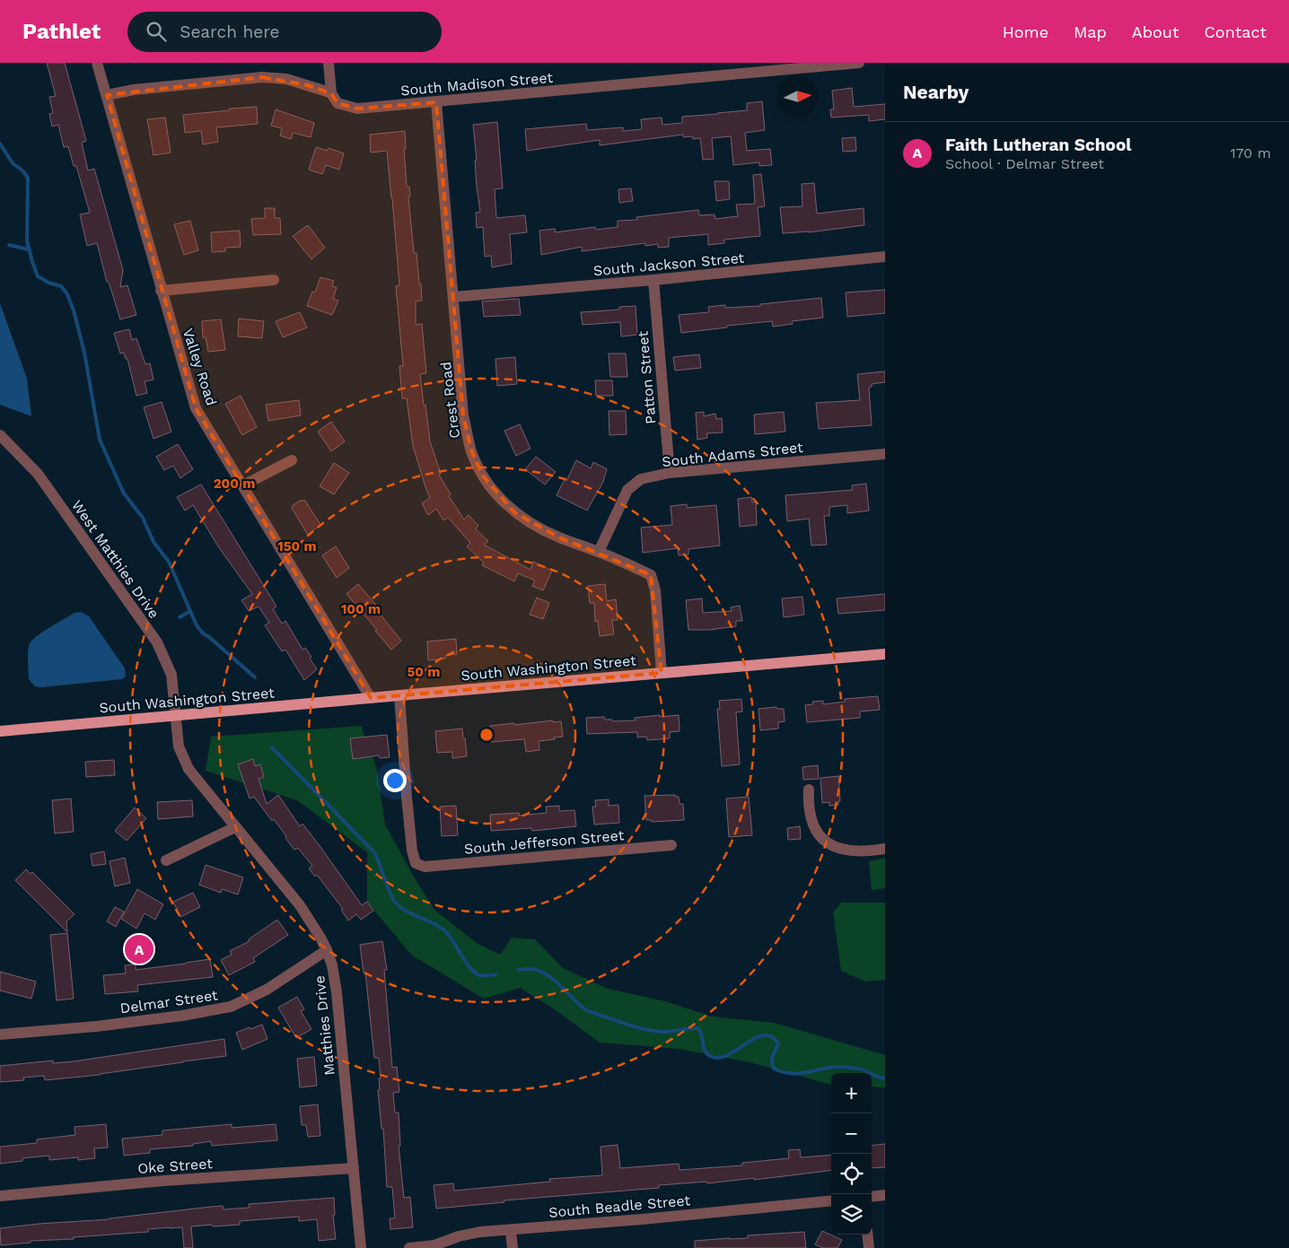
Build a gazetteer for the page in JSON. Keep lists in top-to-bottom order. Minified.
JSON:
{"streets":{"main road":["South Washington Street"],"street":["South Madison Street","South Jackson Street","Valley Road","Patton Street","Crest Road","South Adams Street","West Matthies Drive","South Jefferson Street","Delmar Street","Matthies Drive","Oke Street","South Beadle Street"]},"crossings":[["South Madison Street","Valley Road"],["South Madison Street","Crest Road"],["South Jackson Street","Patton Street"],["South Jackson Street","Crest Road"],["Valley Road","South Washington Street"],["Patton Street","South Adams Street"],["Crest Road","South Adams Street"],["Crest Road","South Washington Street"],["West Matthies Drive","South Washington Street"],["West Matthies Drive","Matthies Drive"],["South Washington Street","South Jefferson Street"],["South Washington Street","Matthies Drive"],["Delmar Street","Matthies Drive"],["Matthies Drive","Oke Street"]],"north":"right","page":{"header":"Pathlet","search":"Search here","nav":["Home","Map","About","Contact"],"heading":"Nearby","list":[{"mark":"A","name":"Faith Lutheran School","note":"School · Delmar Street","value":"170 m"}],"pins":"A","map_buttons":["+","−"]},"rings":["200 m","150 m","100 m","50 m"]}
